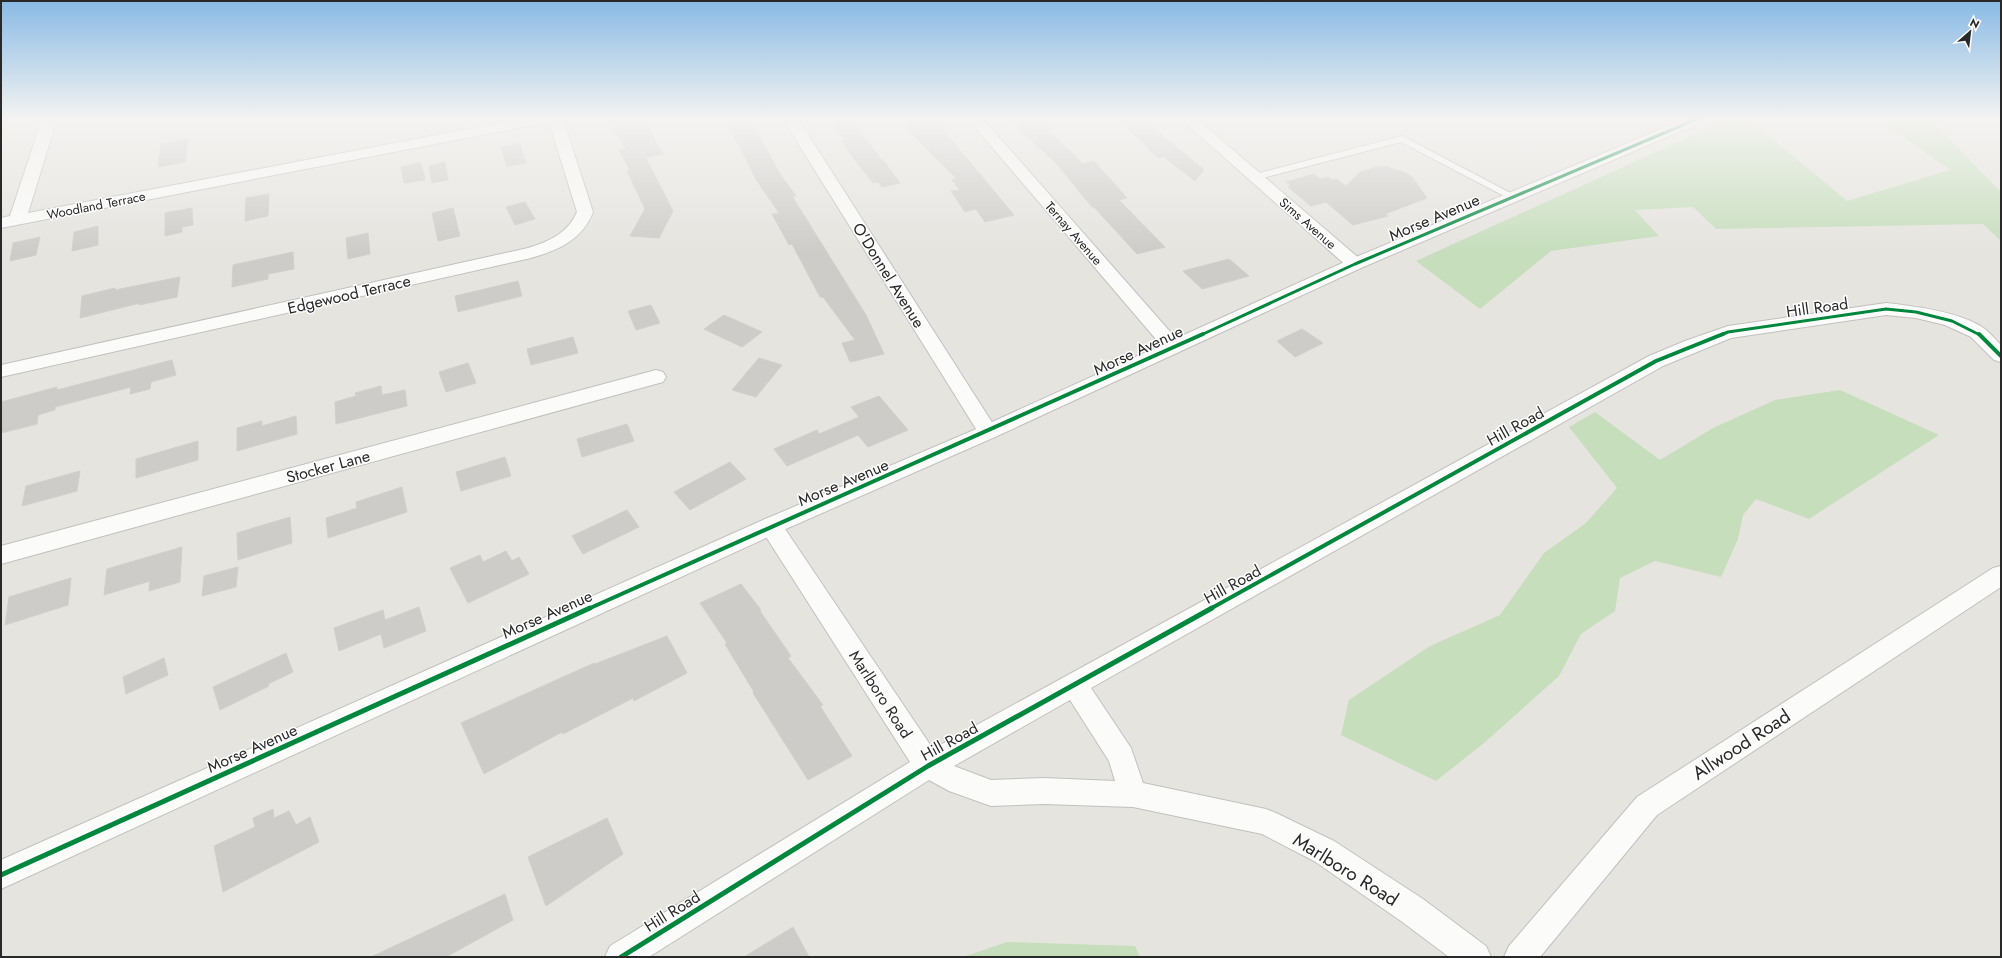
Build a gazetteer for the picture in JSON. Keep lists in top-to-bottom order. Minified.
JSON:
{"streets":{"street":["Woodland Terrace","Morse Avenue","Sims Avenue","Ternay Avenue","O'Donnel Avenue","Edgewood Terrace","Hill Road","Stocker Lane","Marlboro Road","Allwood Road"]},"crossings":[["Morse Avenue","Sims Avenue"],["Morse Avenue","Ternay Avenue"],["Morse Avenue","O'Donnel Avenue"],["Morse Avenue","Marlboro Road"],["Hill Road","Marlboro Road"]],"north":"top right"}
